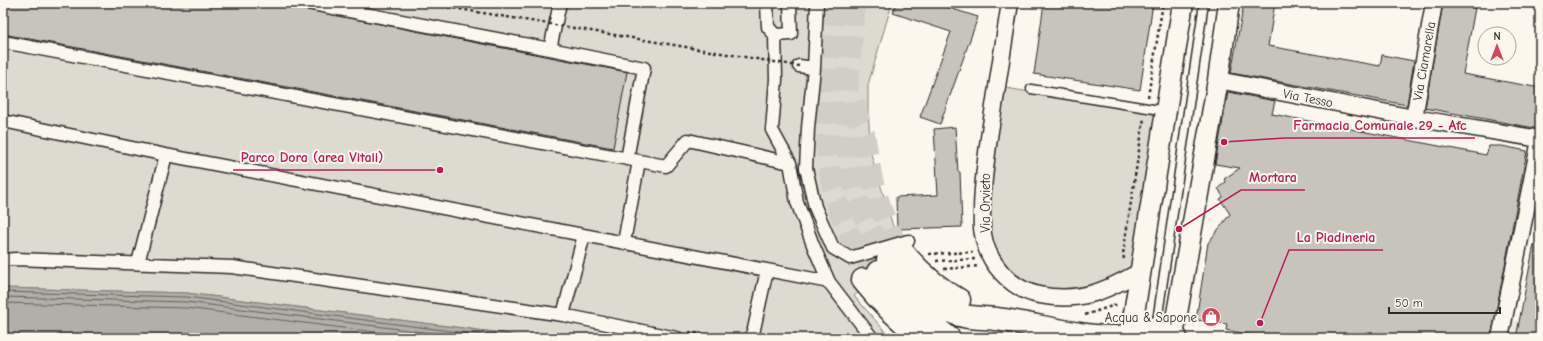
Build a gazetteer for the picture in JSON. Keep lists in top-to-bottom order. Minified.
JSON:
{"streets":{"street":["Via Ciamarella","Via Tesso","Via Orvieto"]},"crossings":[["Via Ciamarella","Via Tesso"]],"places":{"other":["Farmacia Comunale 29 - Afc","Parco Dora (area Vitali)","Mortara","La Piadineria"],"shop":["Acqua & Sapone"]},"scale_bar":"50 m","north":"top"}
